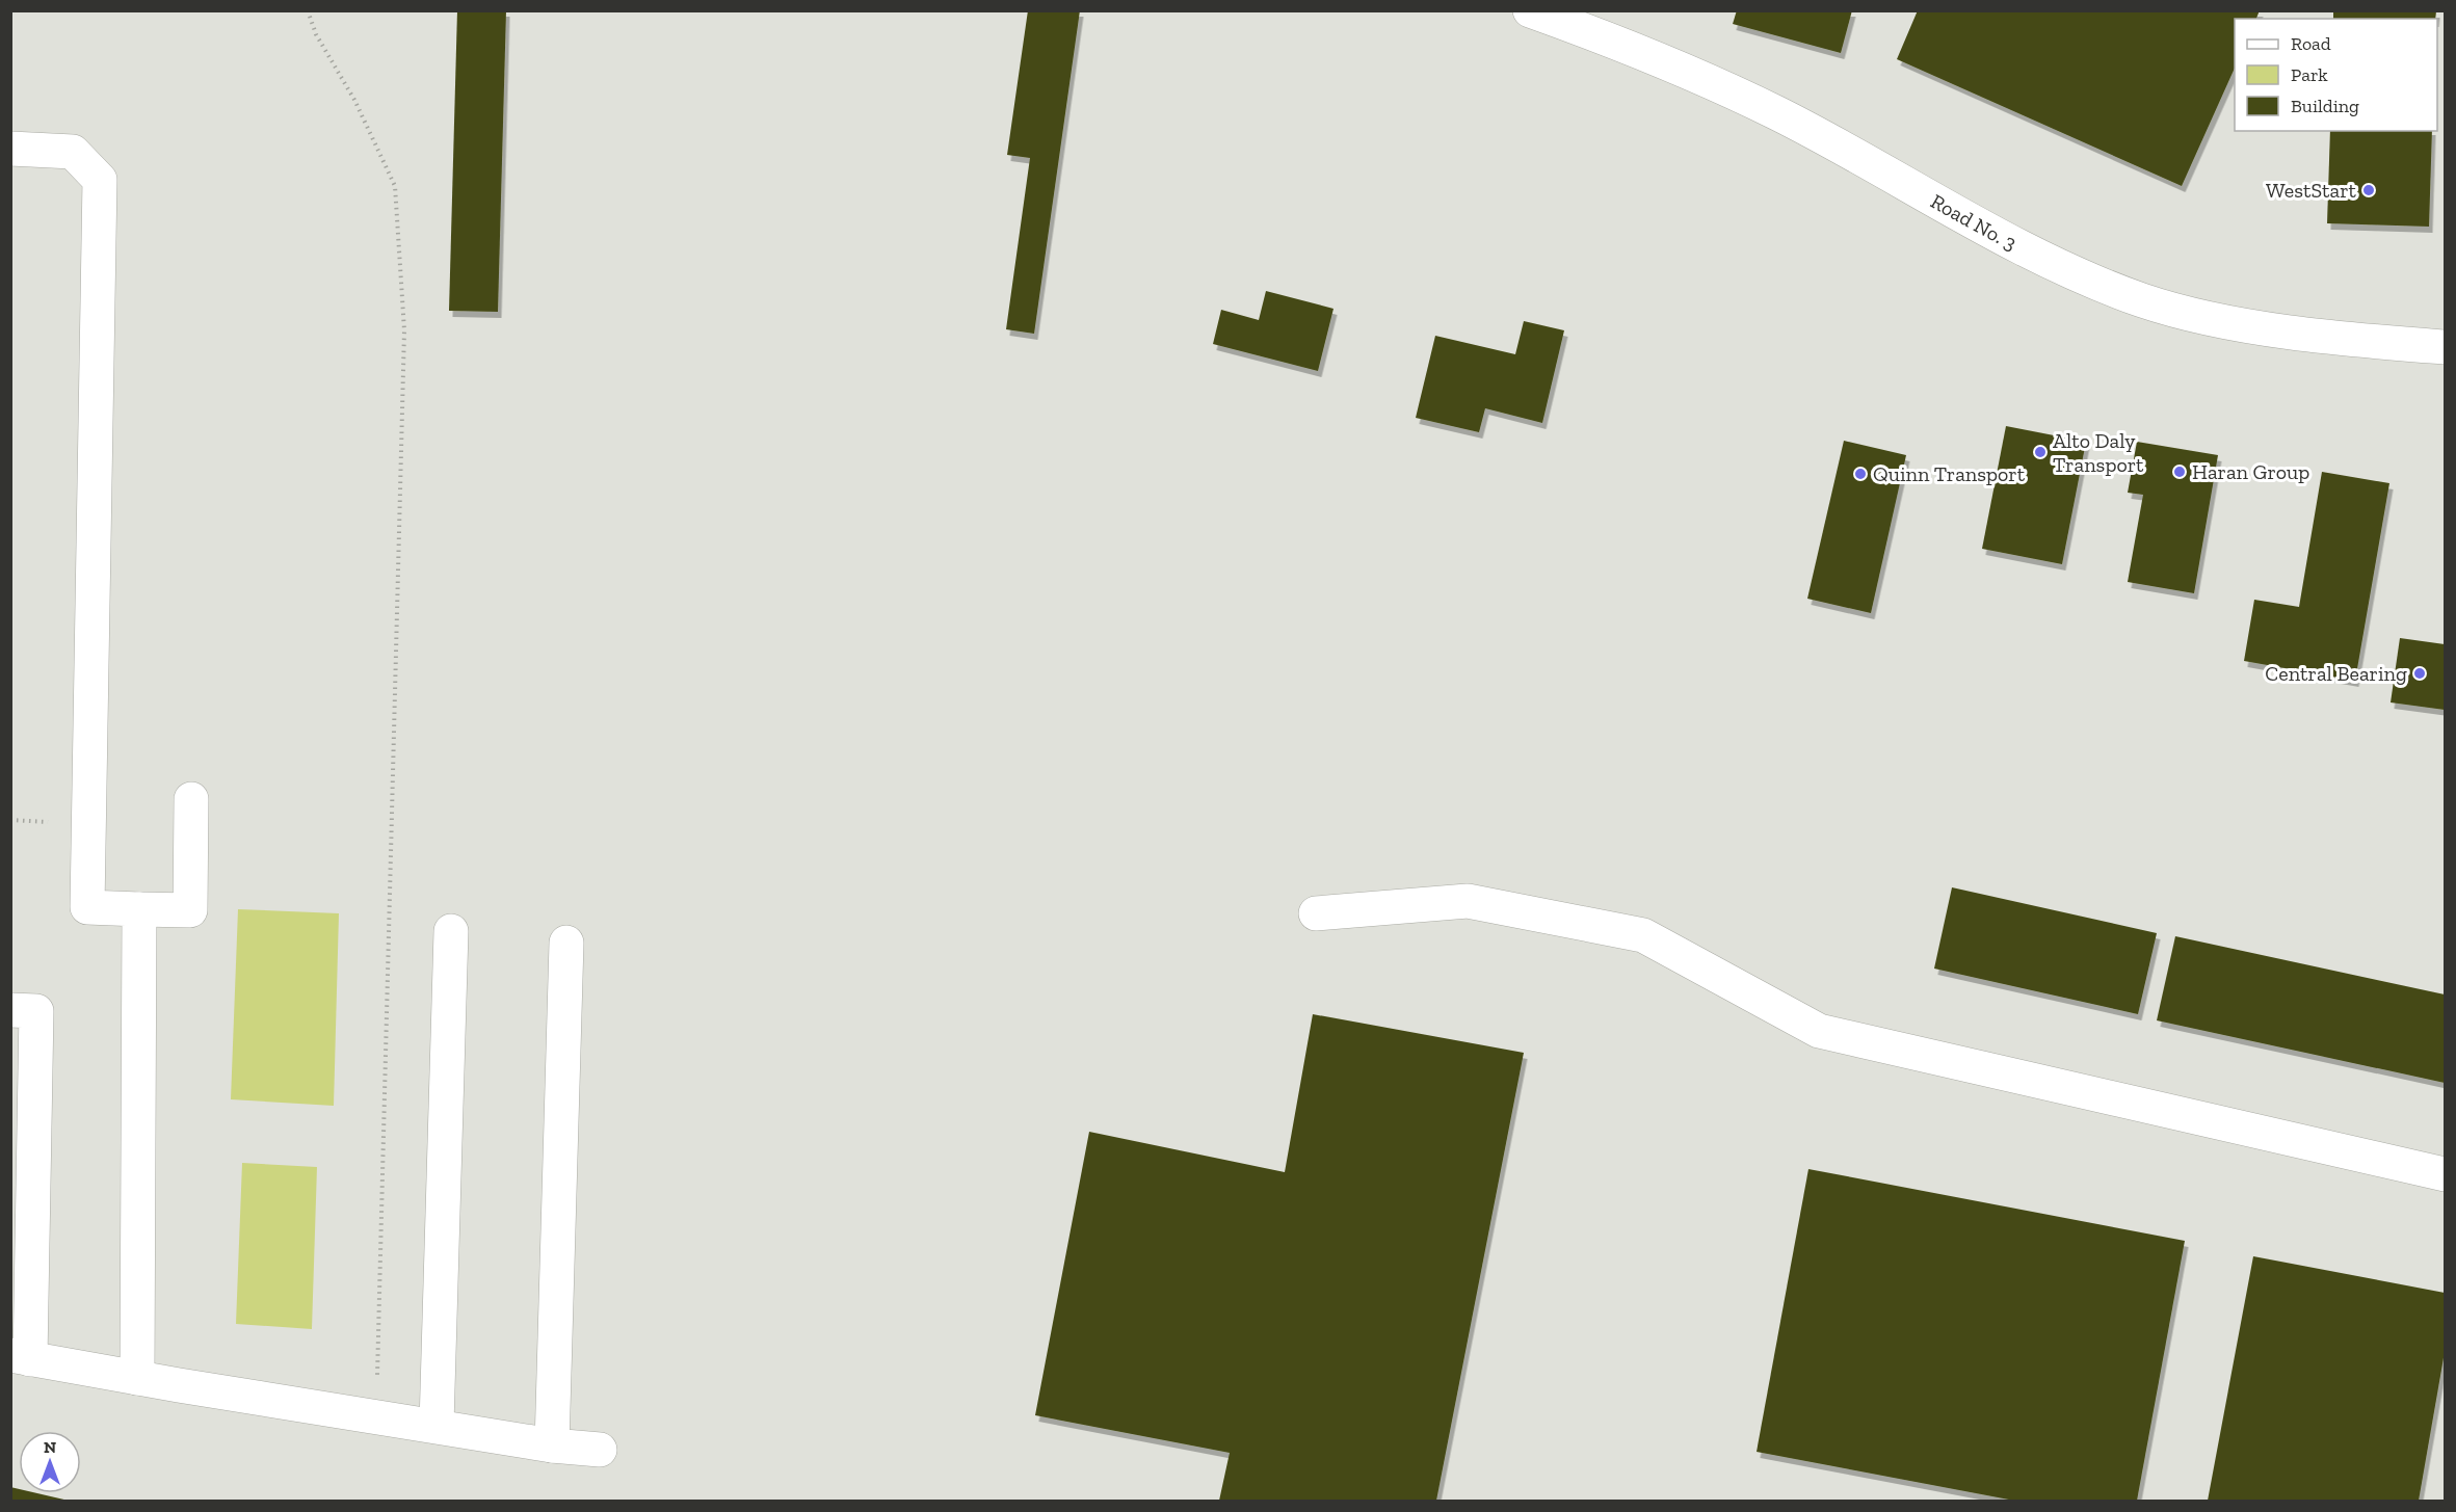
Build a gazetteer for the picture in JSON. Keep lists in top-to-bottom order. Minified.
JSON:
{"streets":{"street":["Road No. 3"]},"places":["WestStart","Alto Daly Transport","Haran Group","Quinn Transport","Central Bearing"],"legend":["Road","Park","Building"],"north":"top"}
